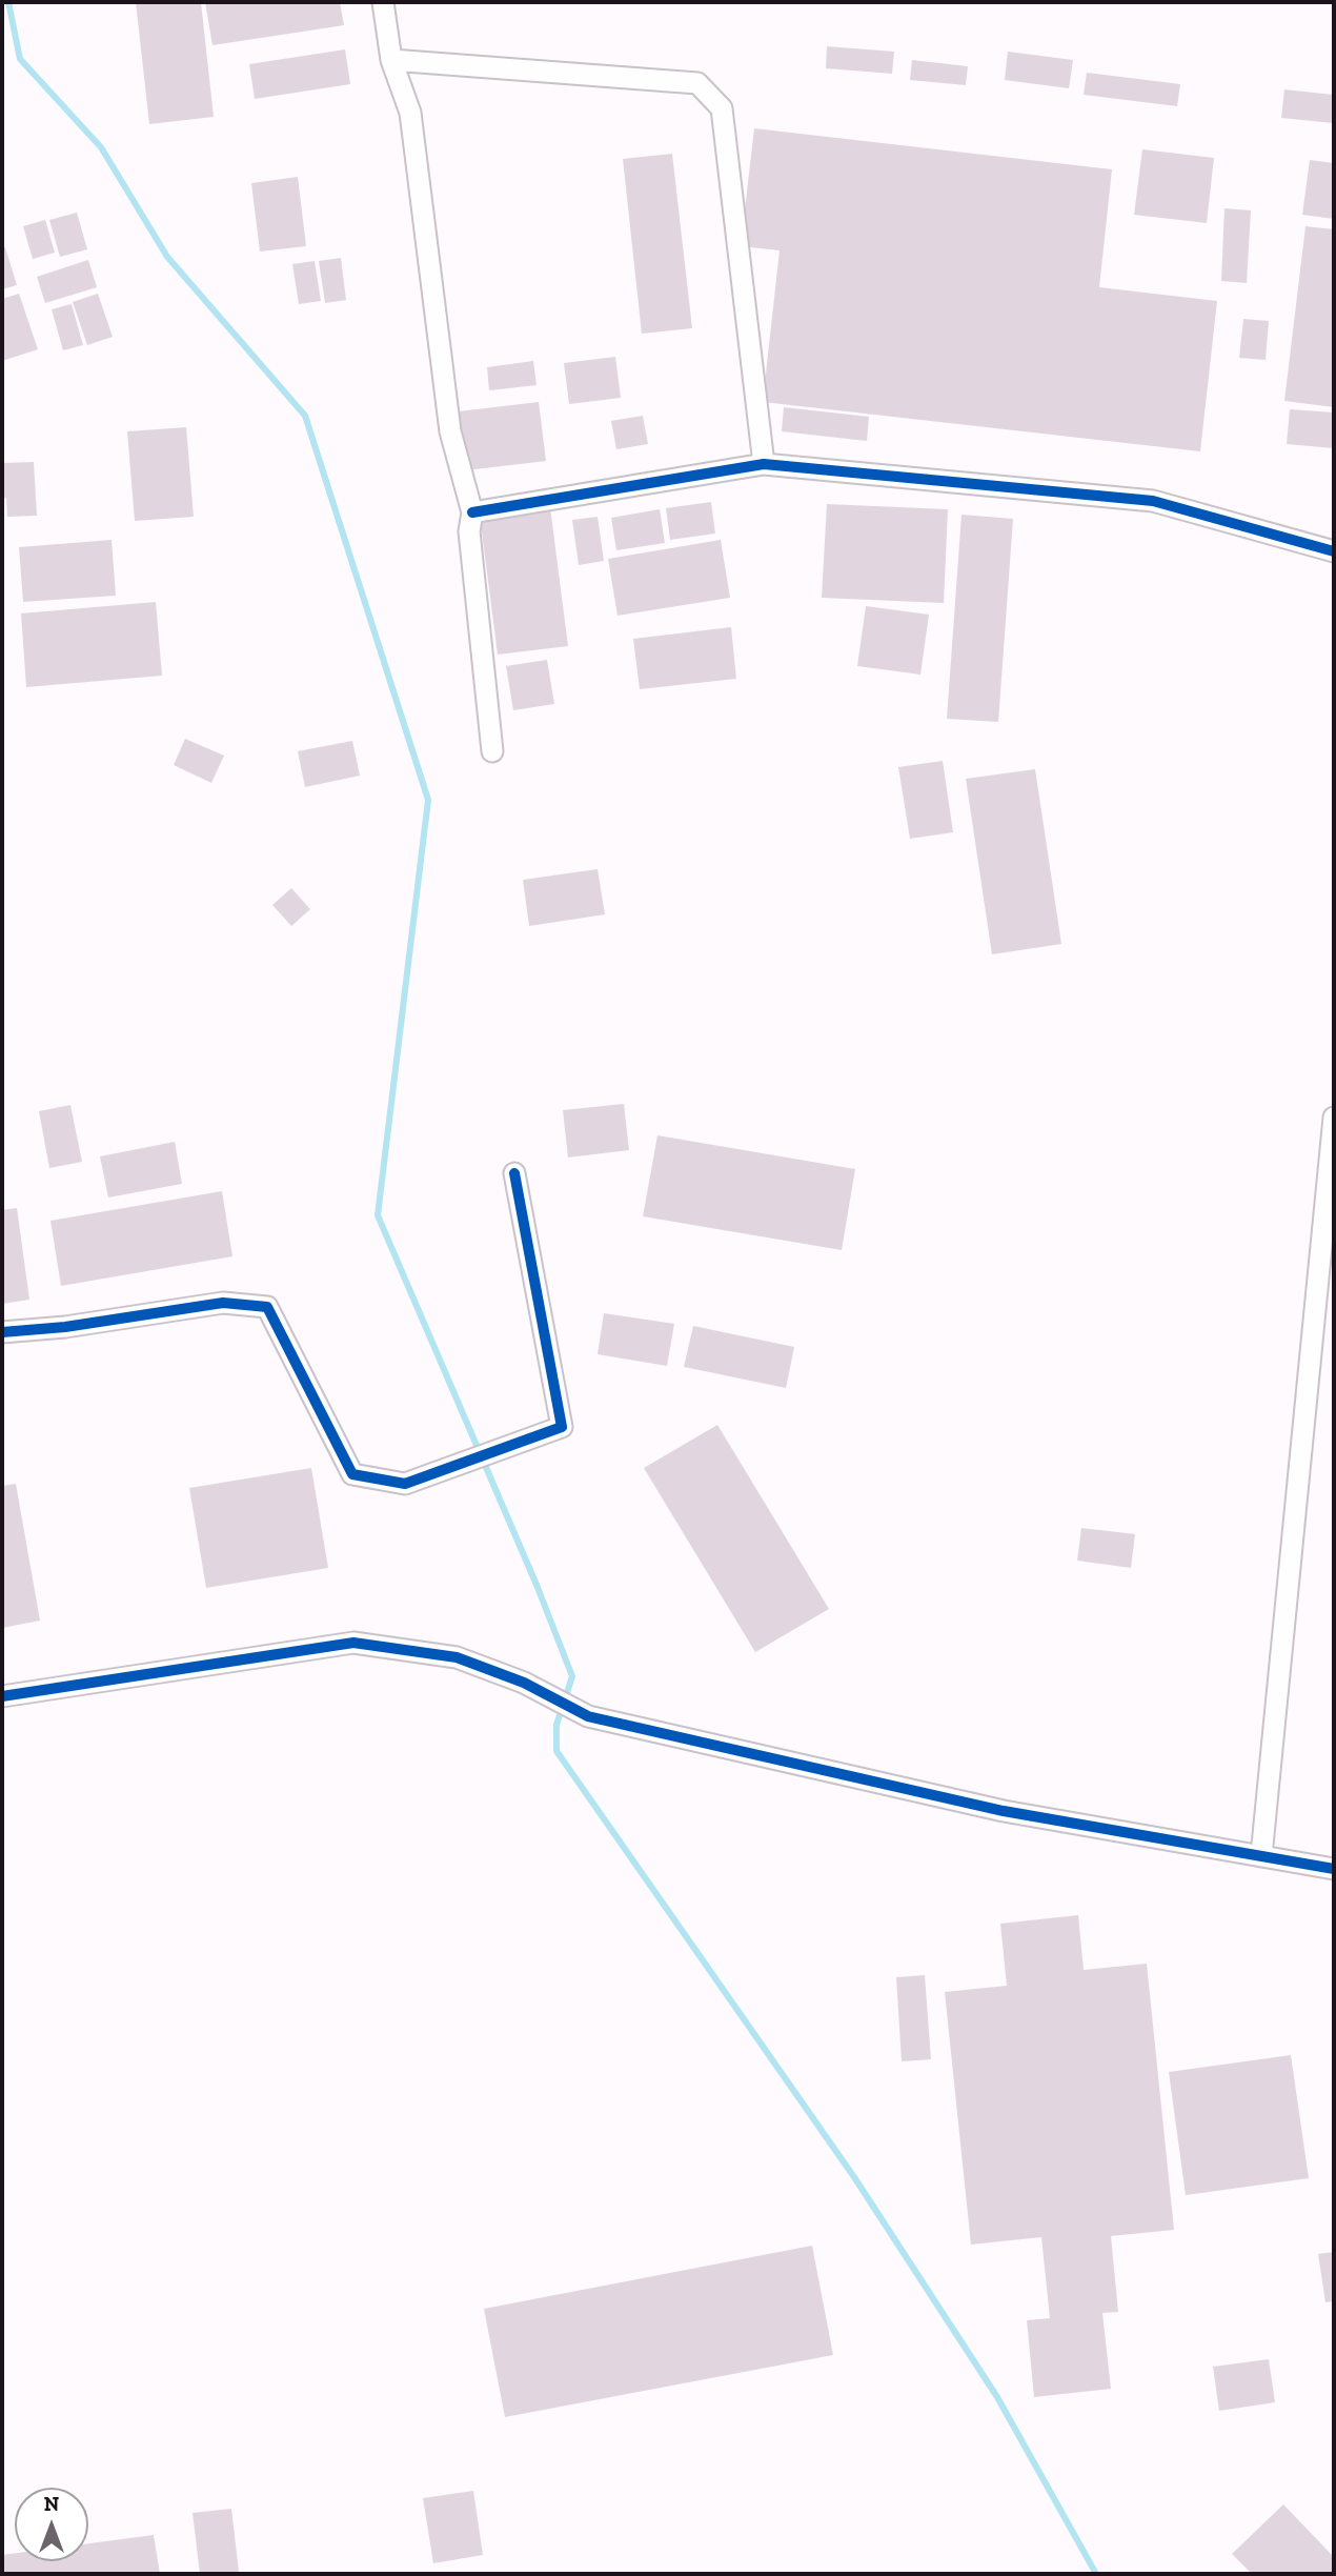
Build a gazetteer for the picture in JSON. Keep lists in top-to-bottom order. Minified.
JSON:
{"north":"top"}
